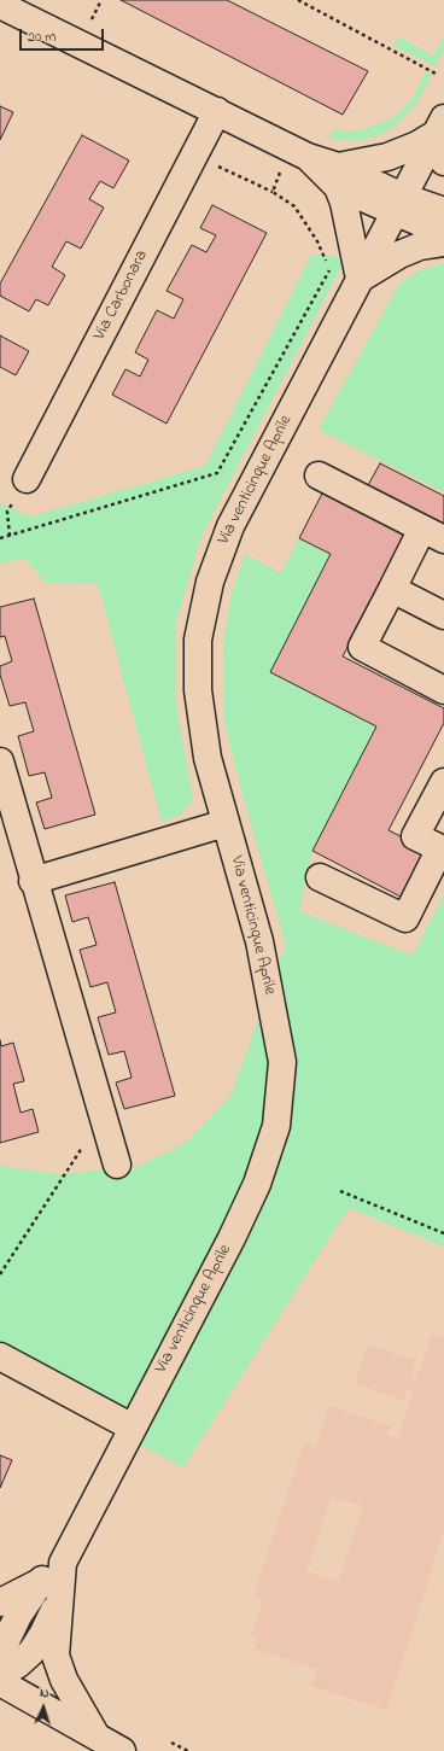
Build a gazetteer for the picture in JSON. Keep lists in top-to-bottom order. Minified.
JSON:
{"streets":{"street":["Via Carbonara","Via venticinque Aprile"]},"scale_bar":"20 m","north":"top"}
